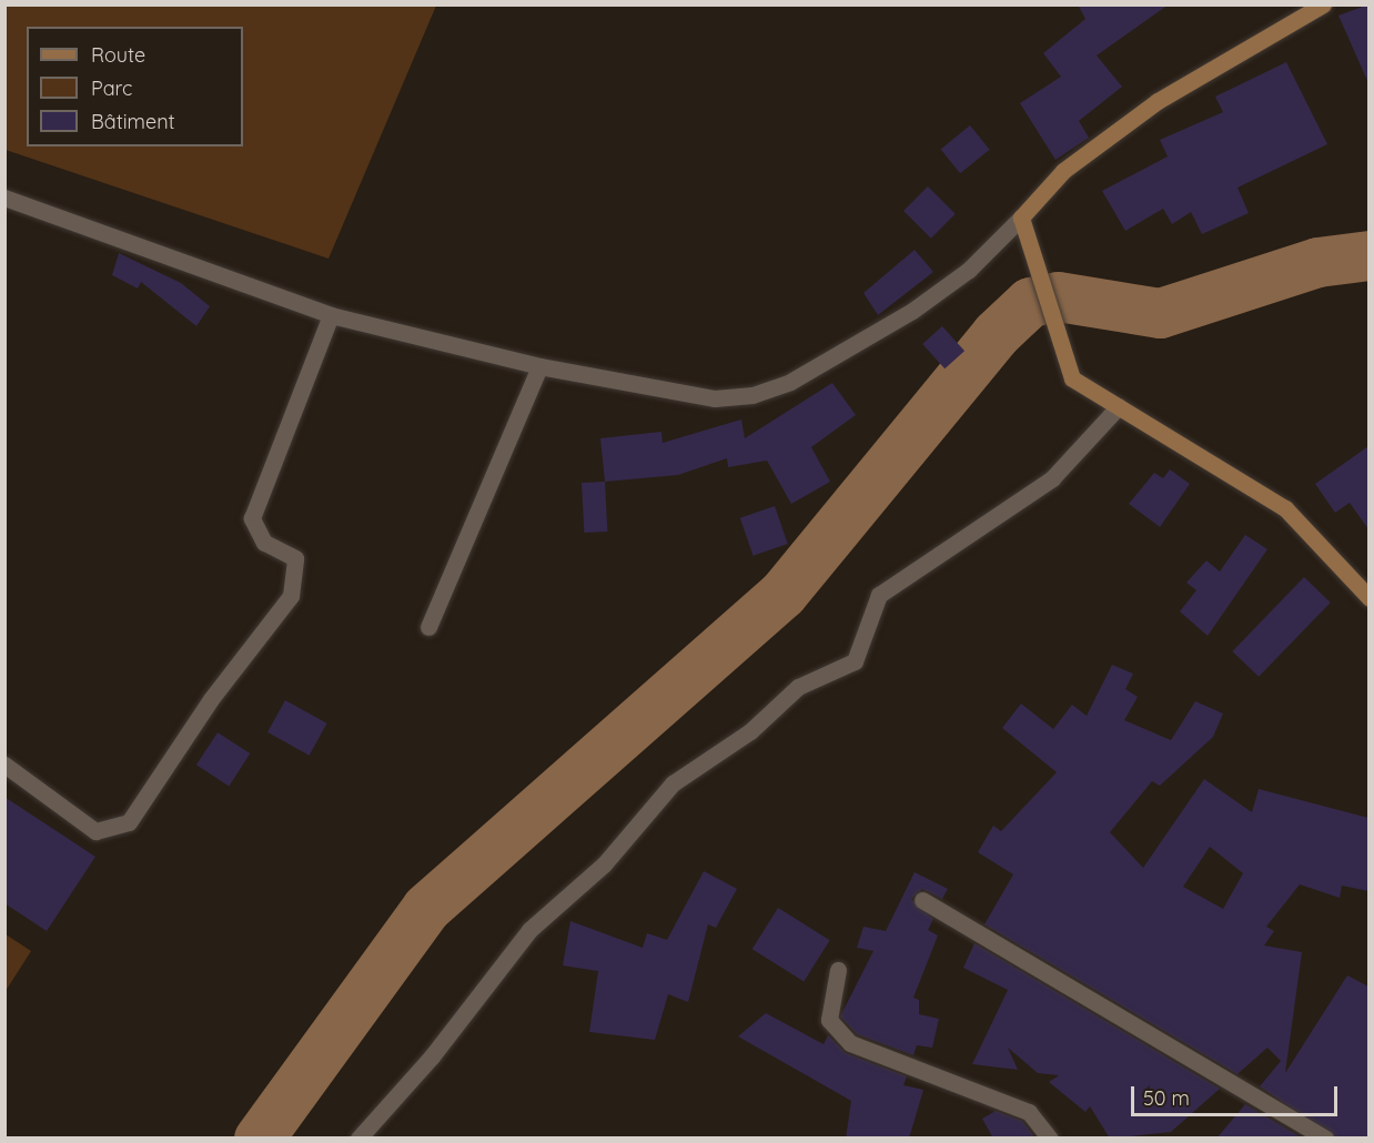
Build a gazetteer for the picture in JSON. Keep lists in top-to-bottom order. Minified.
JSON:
{"legend":["Route","Parc","Bâtiment"],"scale_bar":"50 m"}
